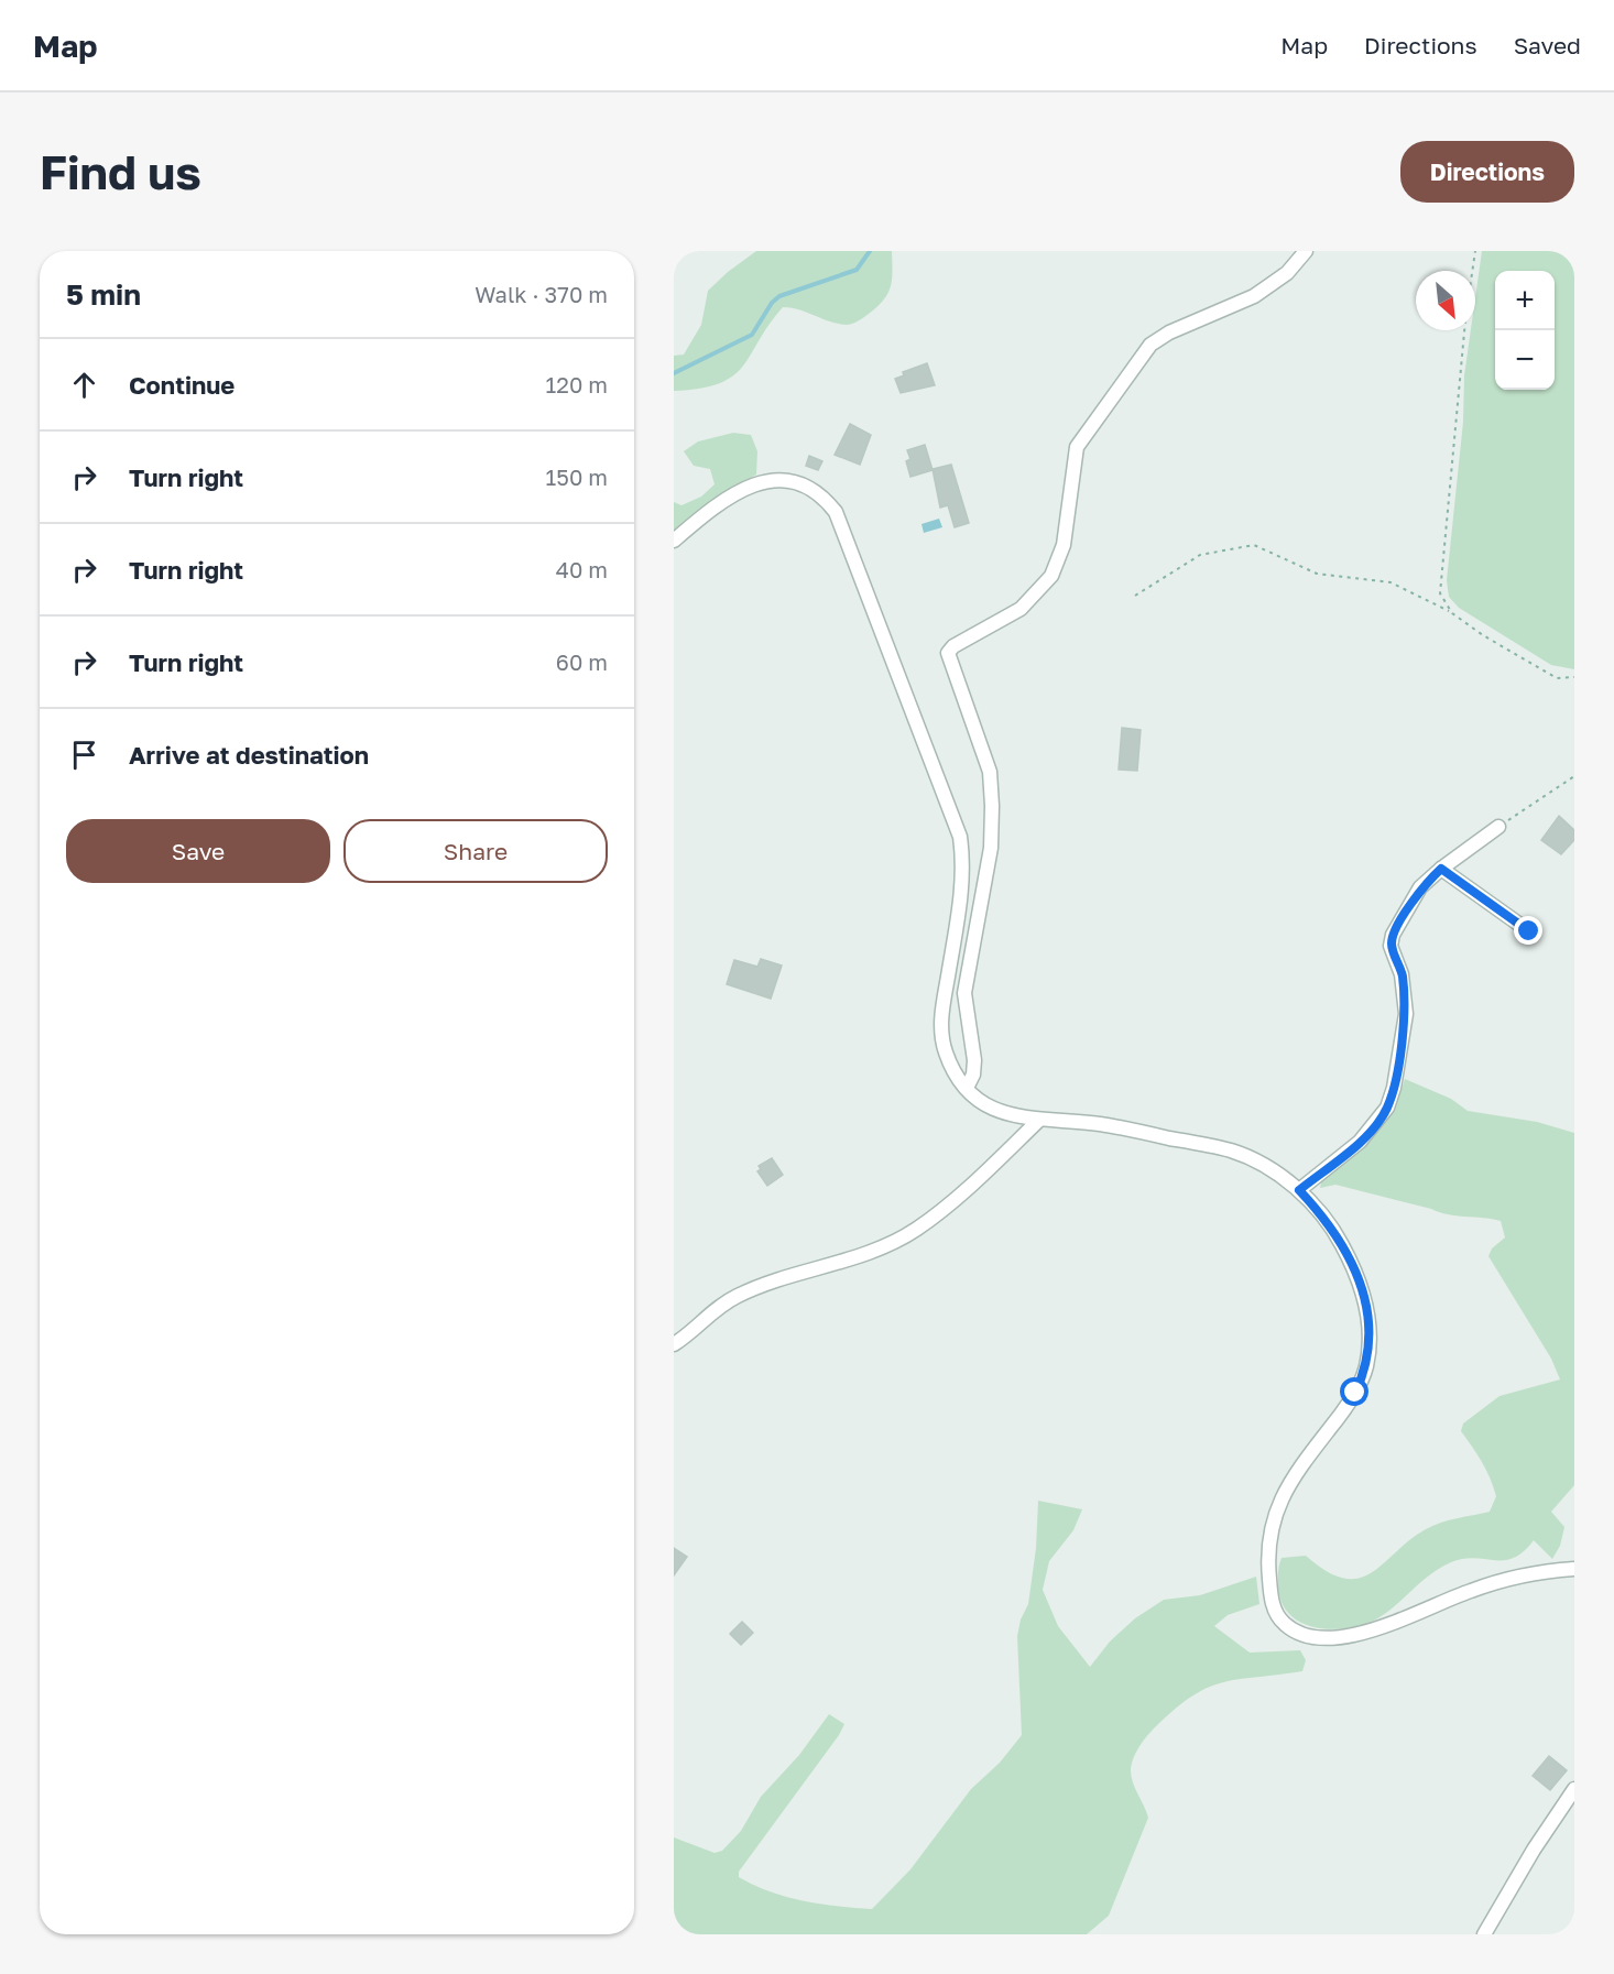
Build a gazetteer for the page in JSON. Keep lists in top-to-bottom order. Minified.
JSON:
{"north":"bottom right","page":{"header":"Map","nav":["Map","Directions","Saved"],"buttons":["Directions",["Save","Share"]],"title":"Find us","heading":["5 min","Walk · 370 m"],"map_buttons":["+","−"],"list":[["Continue","120 m"],["Turn right","150 m"],["Turn right","40 m"],["Turn right","60 m"],"Arrive at destination"]}}
